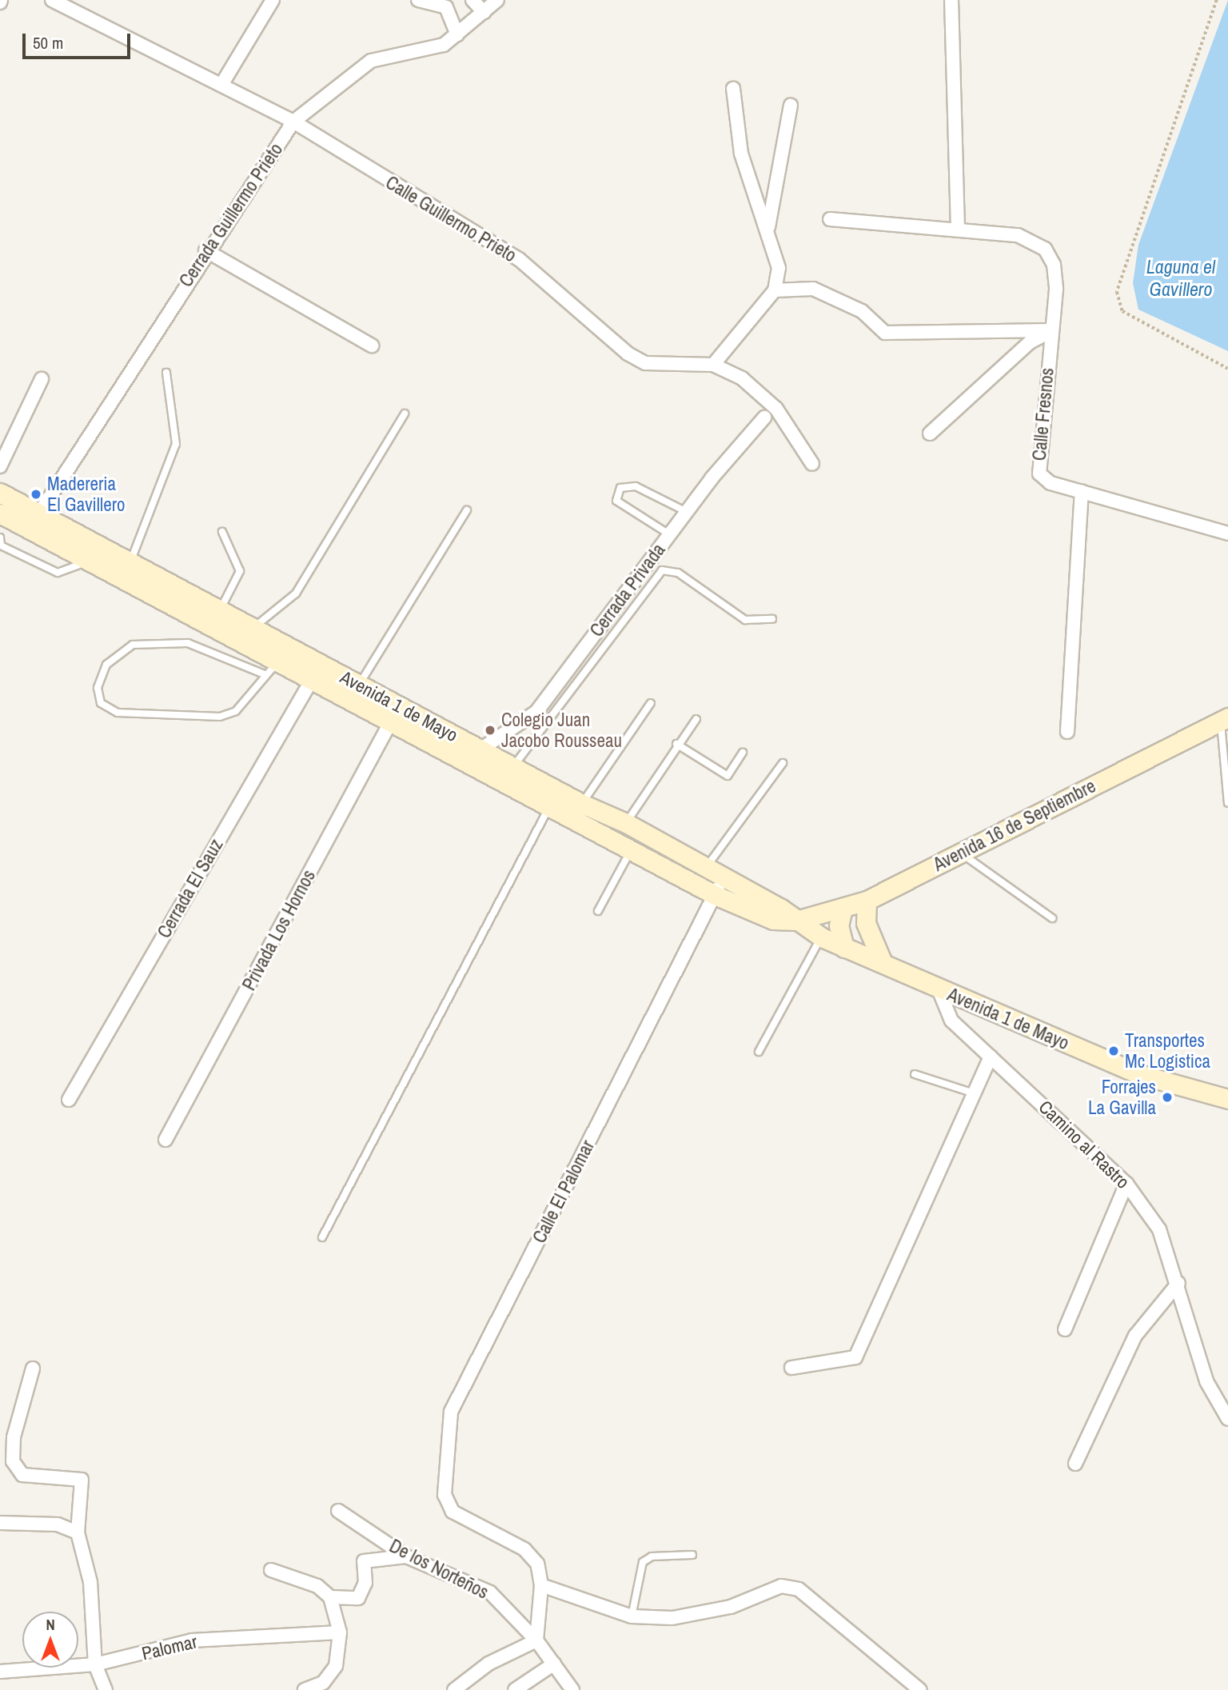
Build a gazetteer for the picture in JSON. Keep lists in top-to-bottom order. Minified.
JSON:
{"streets":{"main road":["Avenida 1 de Mayo","Avenida 16 de Septiembre"],"street":["Cerrada Guillermo Prieto","Calle Guillermo Prieto","Calle Fresnos","Cerrada Privada","Cerrada El Sauz","Privada Los Hornos","Camino al Rastro","Calle El Palomar","De los Norteños","Palomar"]},"crossings":[["Cerrada Guillermo Prieto","Calle Guillermo Prieto"],["Cerrada Guillermo Prieto","Avenida 1 de Mayo"],["Cerrada Privada","Avenida 1 de Mayo"],["Avenida 1 de Mayo","Avenida 16 de Septiembre"],["Avenida 1 de Mayo","Cerrada El Sauz"],["Avenida 1 de Mayo","Privada Los Hornos"],["Avenida 1 de Mayo","Camino al Rastro"],["Avenida 1 de Mayo","Calle El Palomar"]],"water":["Laguna el Gavillero"],"places":["Madereria El Gavillero","Colegio Juan Jacobo Rousseau","Transportes Mc Logistica","Forrajes La Gavilla"],"scale_bar":"50 m","north":"top"}
